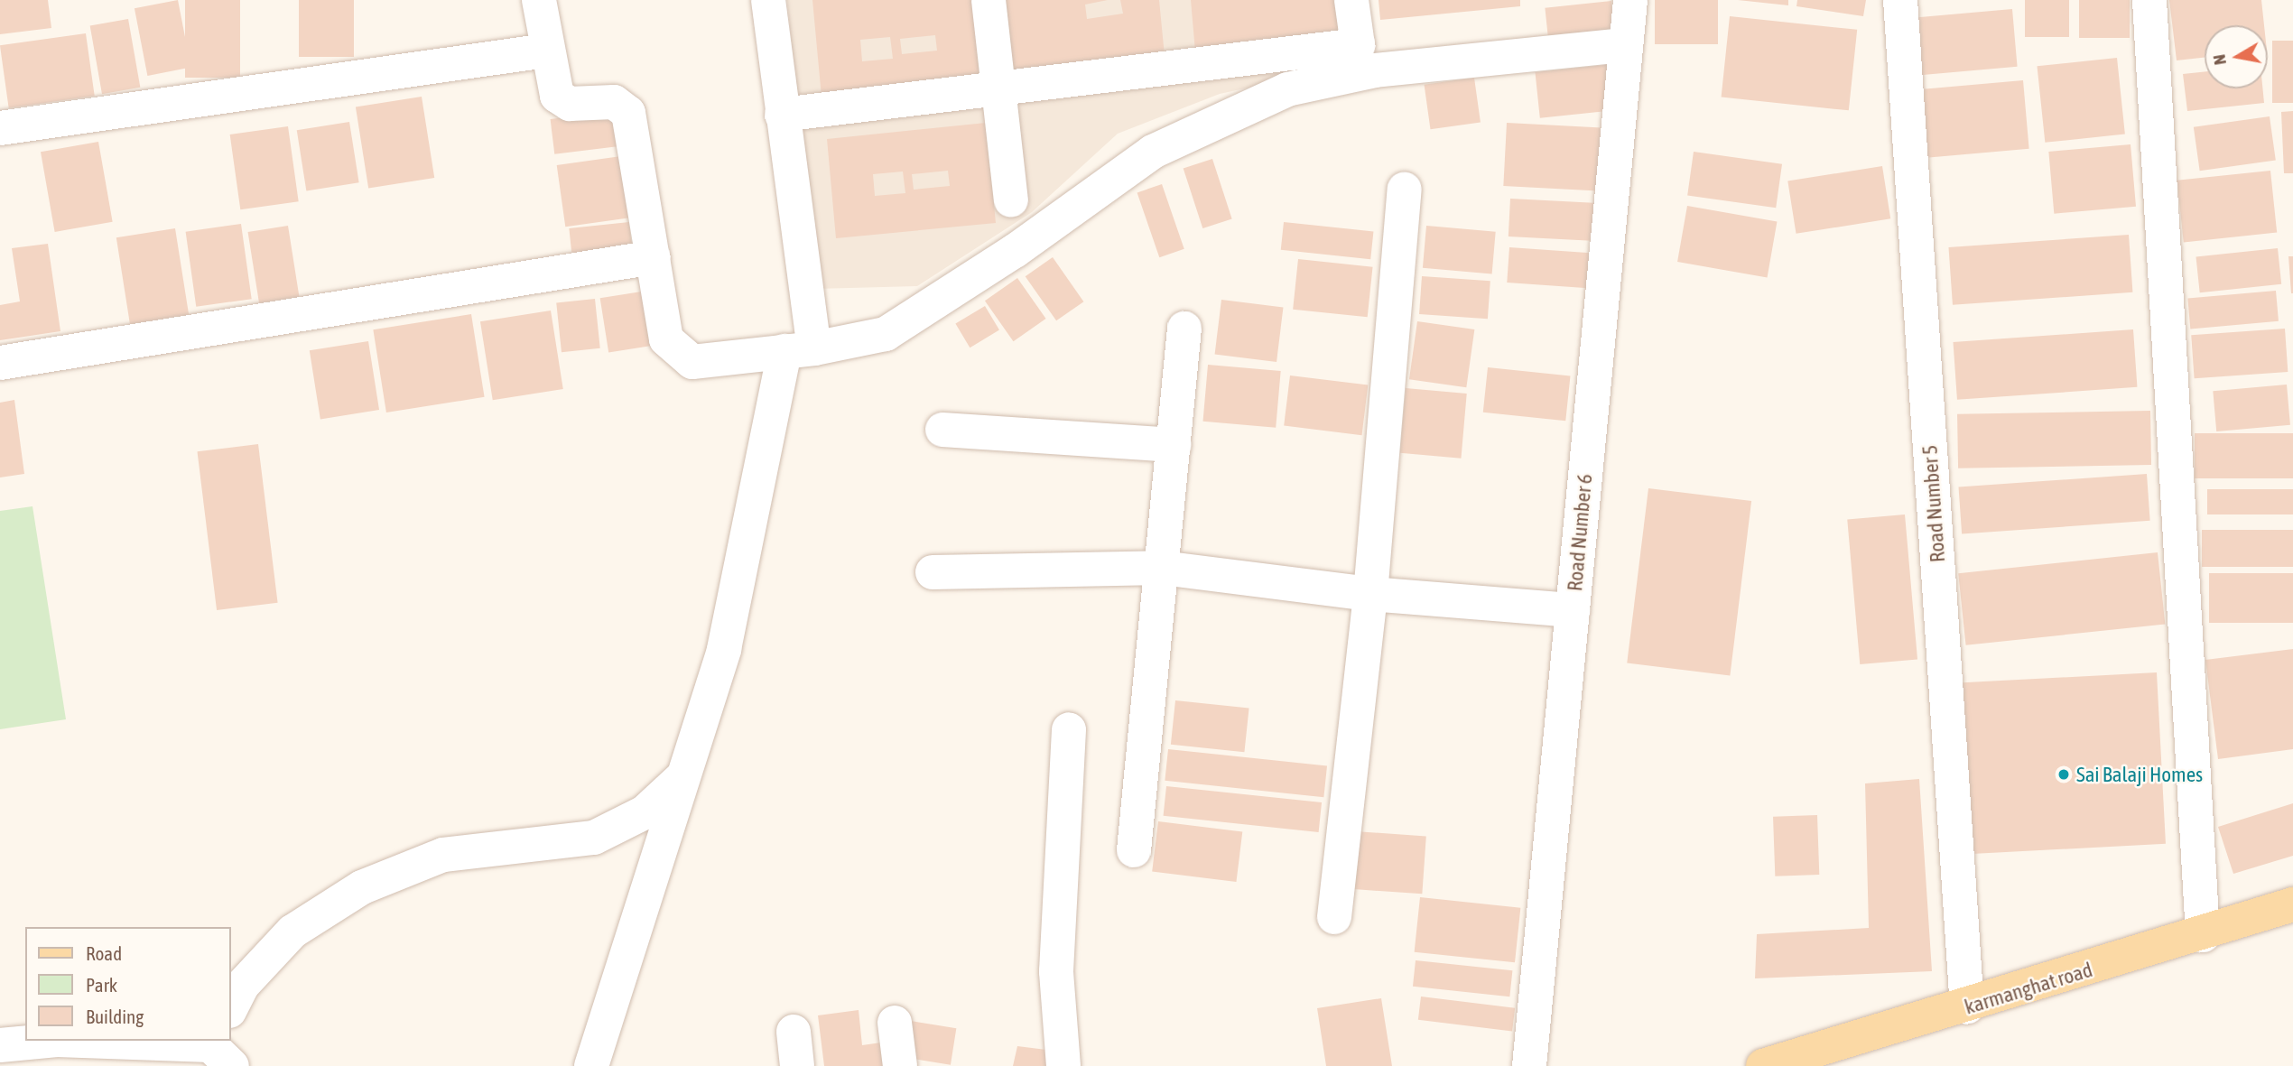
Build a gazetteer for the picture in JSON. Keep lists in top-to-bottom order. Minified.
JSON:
{"streets":{"main road":["karmanghat road"],"street":["Road Number 5","Road Number 6"]},"crossings":[["Road Number 5","karmanghat road"]],"places":["Sai Balaji Homes"],"legend":["Road","Park","Building"],"north":"left"}
